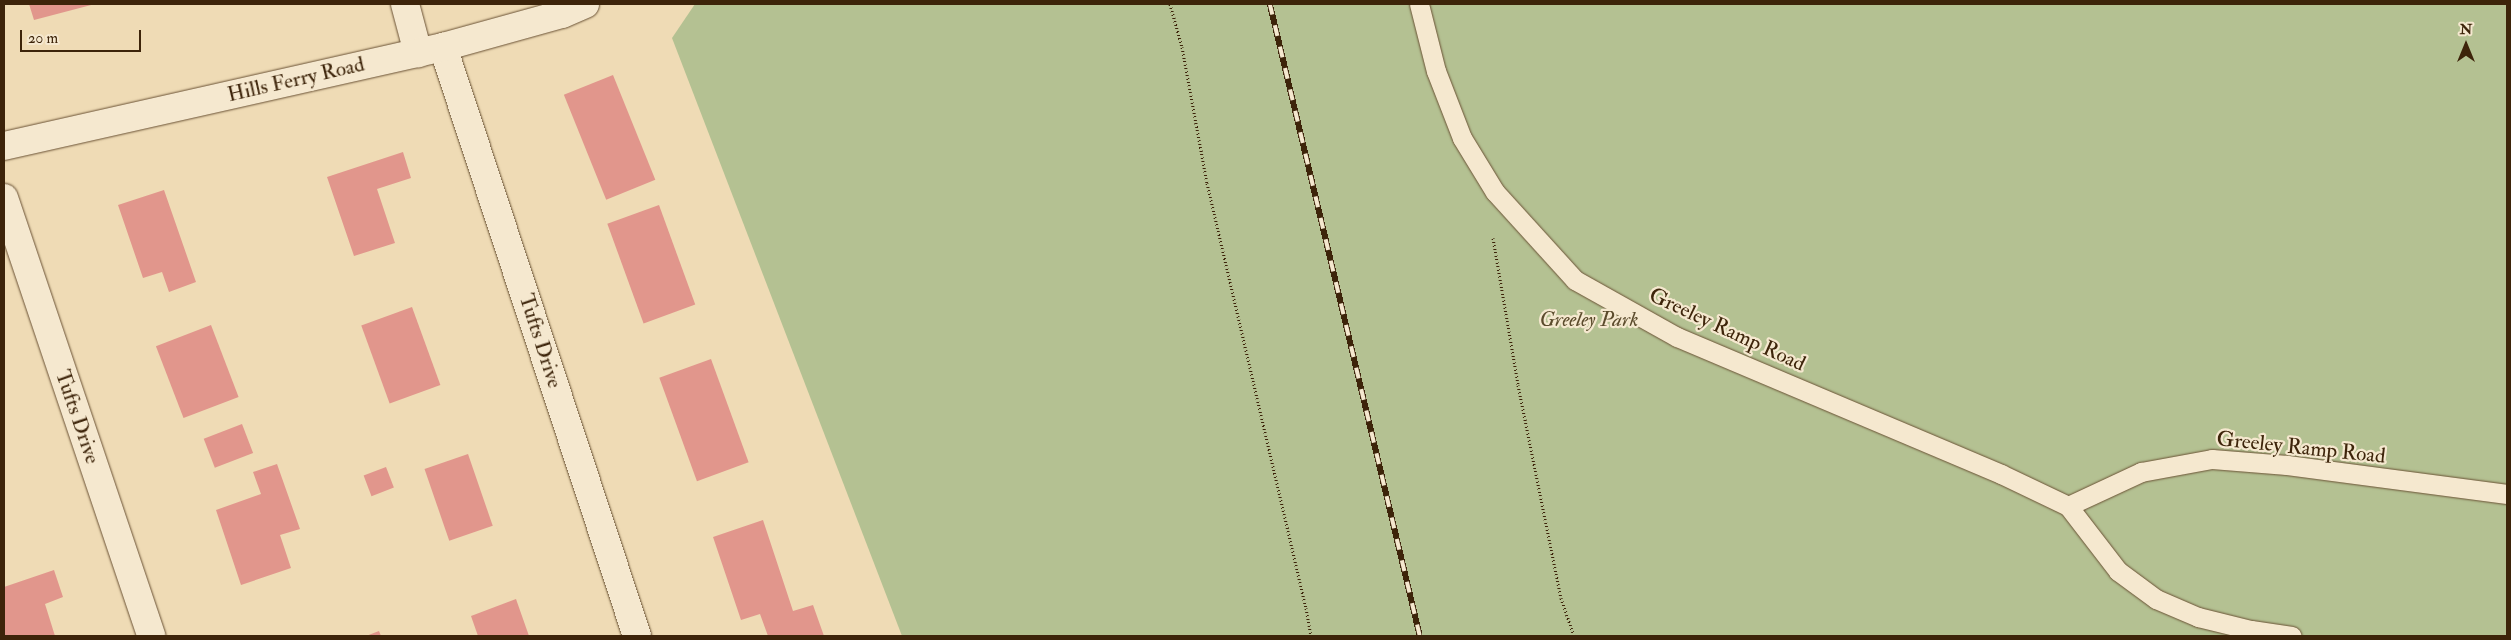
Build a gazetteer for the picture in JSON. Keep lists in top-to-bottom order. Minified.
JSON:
{"streets":{"street":["Hills Ferry Road","Tufts Drive"],"lane":["Greeley Ramp Road"]},"crossings":[["Hills Ferry Road","Tufts Drive"]],"parks":["Greeley Park"],"scale_bar":"20 m","north":"top"}
